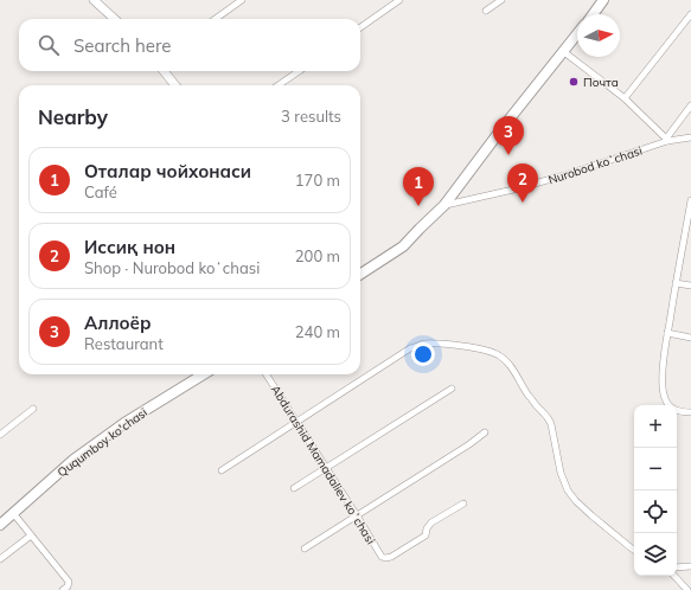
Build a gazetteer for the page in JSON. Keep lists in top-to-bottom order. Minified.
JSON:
{"streets":{"main road":["Ququmboy ko'chasi"],"street":["Nurobod koʻchasi","Abdurashid Mamadaliev koʻchasi"]},"places":["Почта"],"north":"right","page":{"search":"Search here","heading":["Nearby","3 results"],"pins":["3","2","1"],"list":[{"mark":"1","name":"Оталар чойхонаси","note":"Café","value":"170 m"},{"mark":"2","name":"Иссиқ нон","note":"Shop · Nurobod koʻchasi","value":"200 m"},{"mark":"3","name":"Аллоёр","note":"Restaurant","value":"240 m"}],"map_buttons":["+","−"]}}
